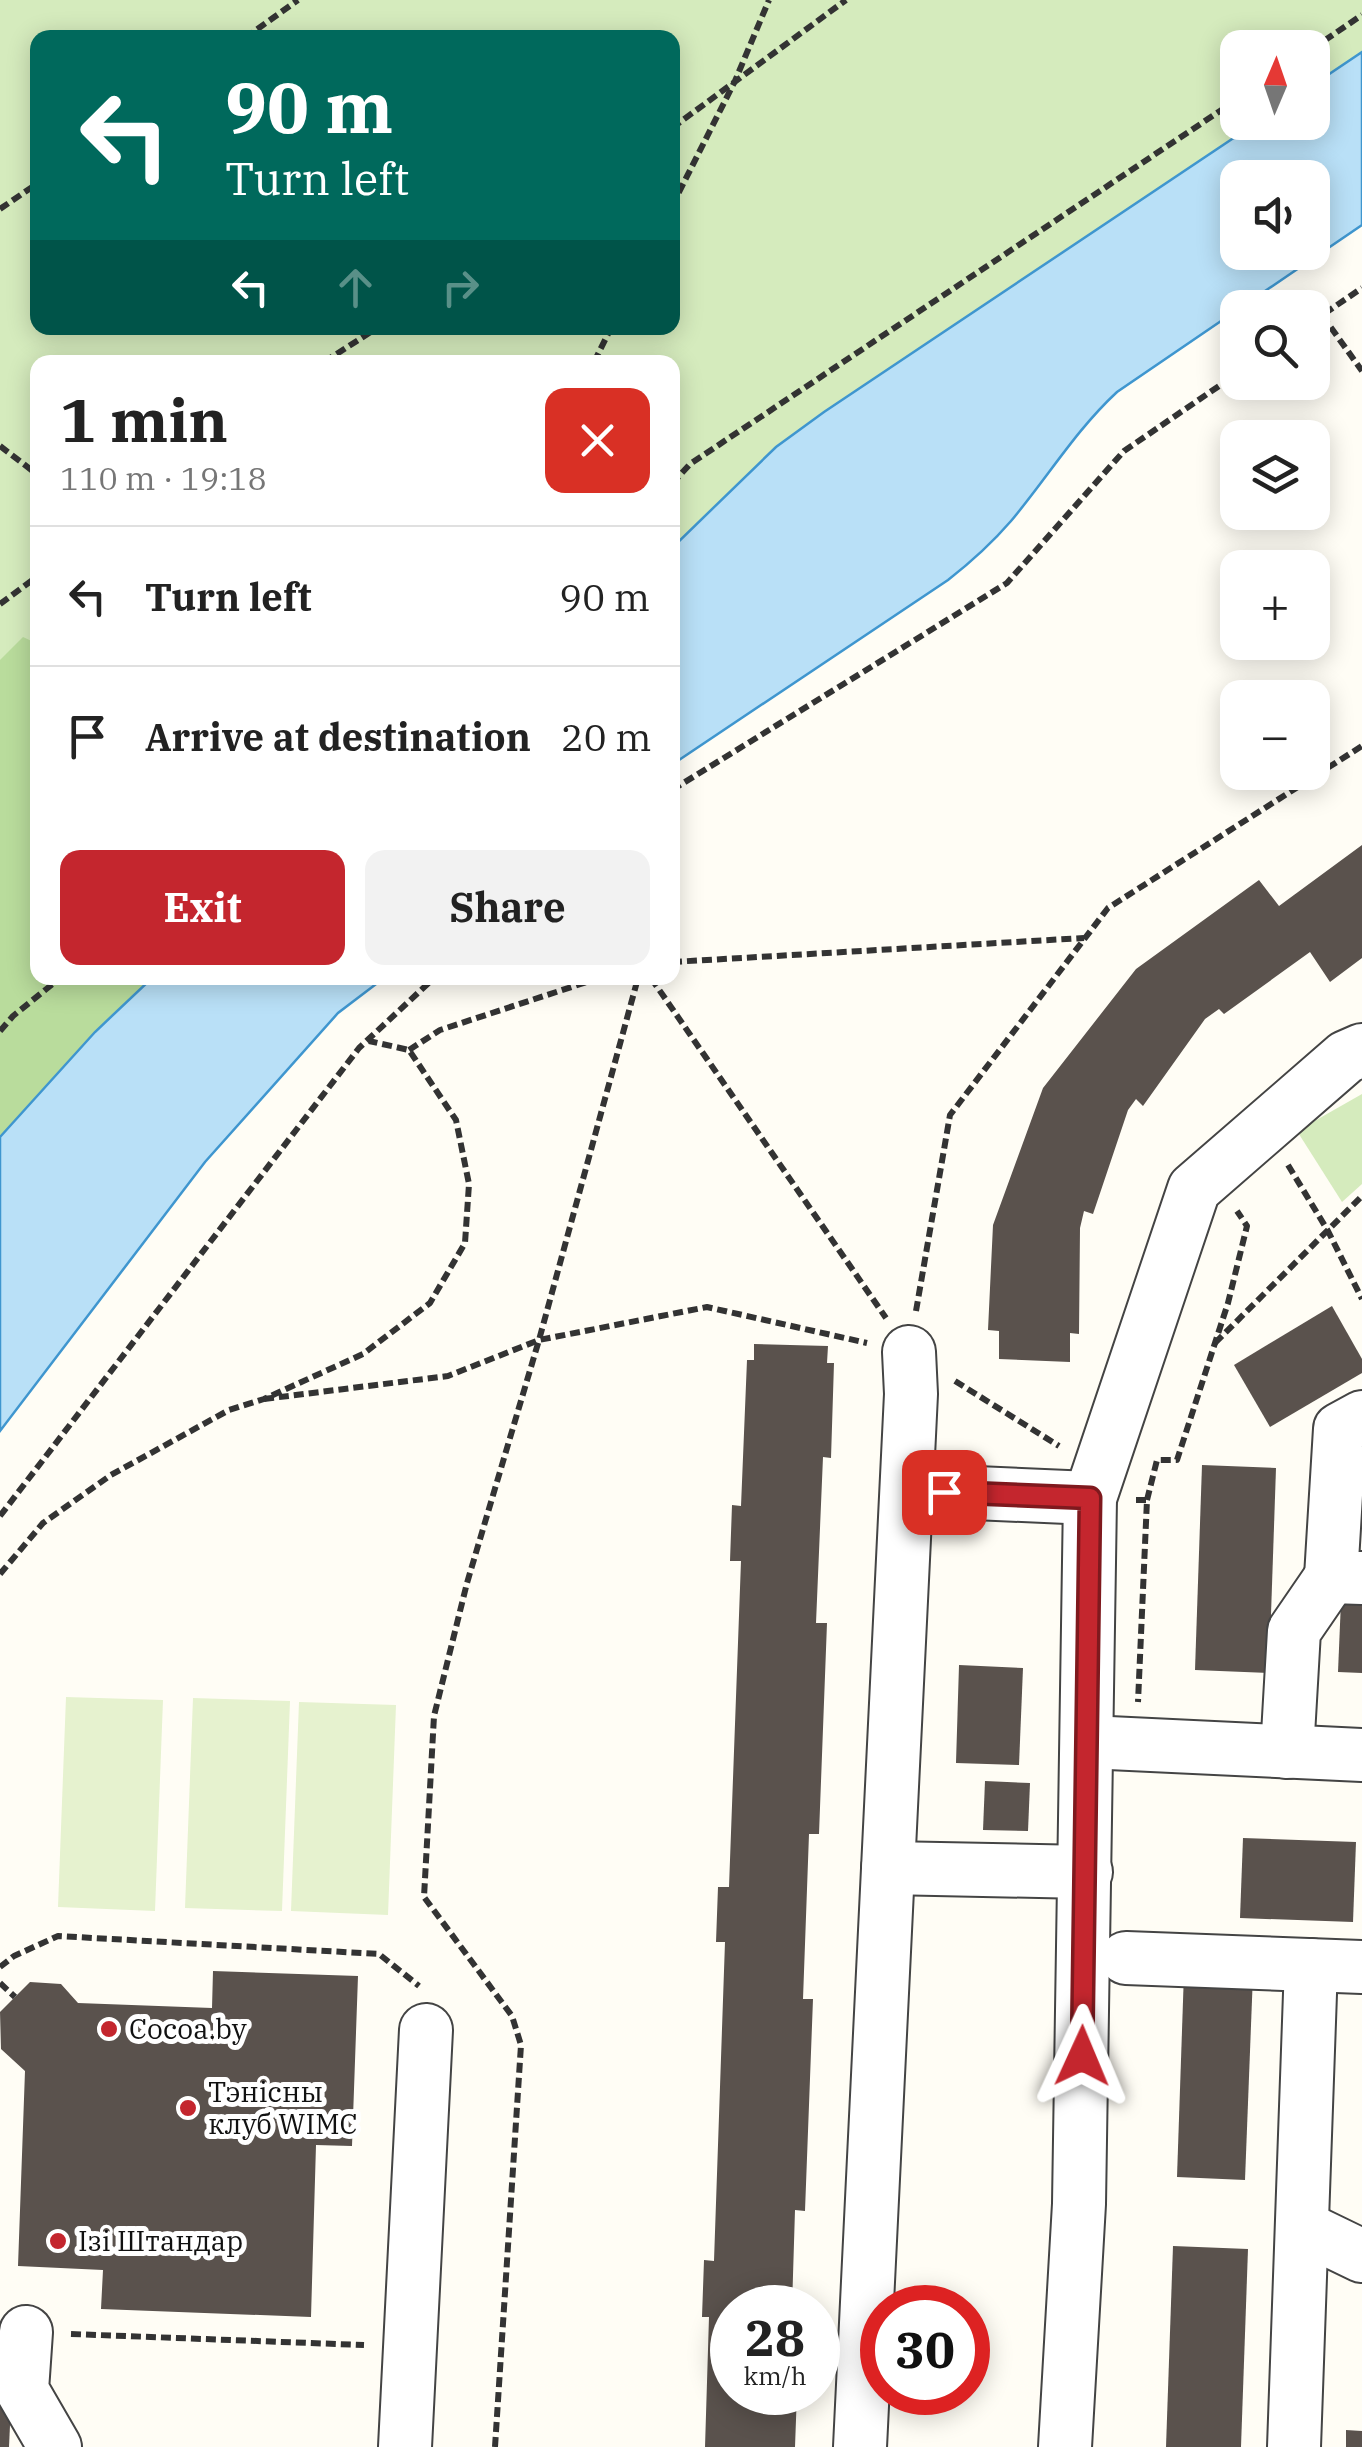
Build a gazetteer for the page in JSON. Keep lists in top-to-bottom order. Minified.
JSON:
{"places":["Cocoa.by","Тэнісны клуб WIMC","Ізі Штандар"],"north":"top","page":{"map_buttons":["+","−"],"turn":["90 m","Turn left"],"heading":["1 min","110 m · 19:18"],"list":[{"name":"Turn left","value":"90 m"},{"name":"Arrive at destination","value":"20 m"}],"buttons":["Exit","Share"],"speed":"28 km/h","limit":"30"}}
